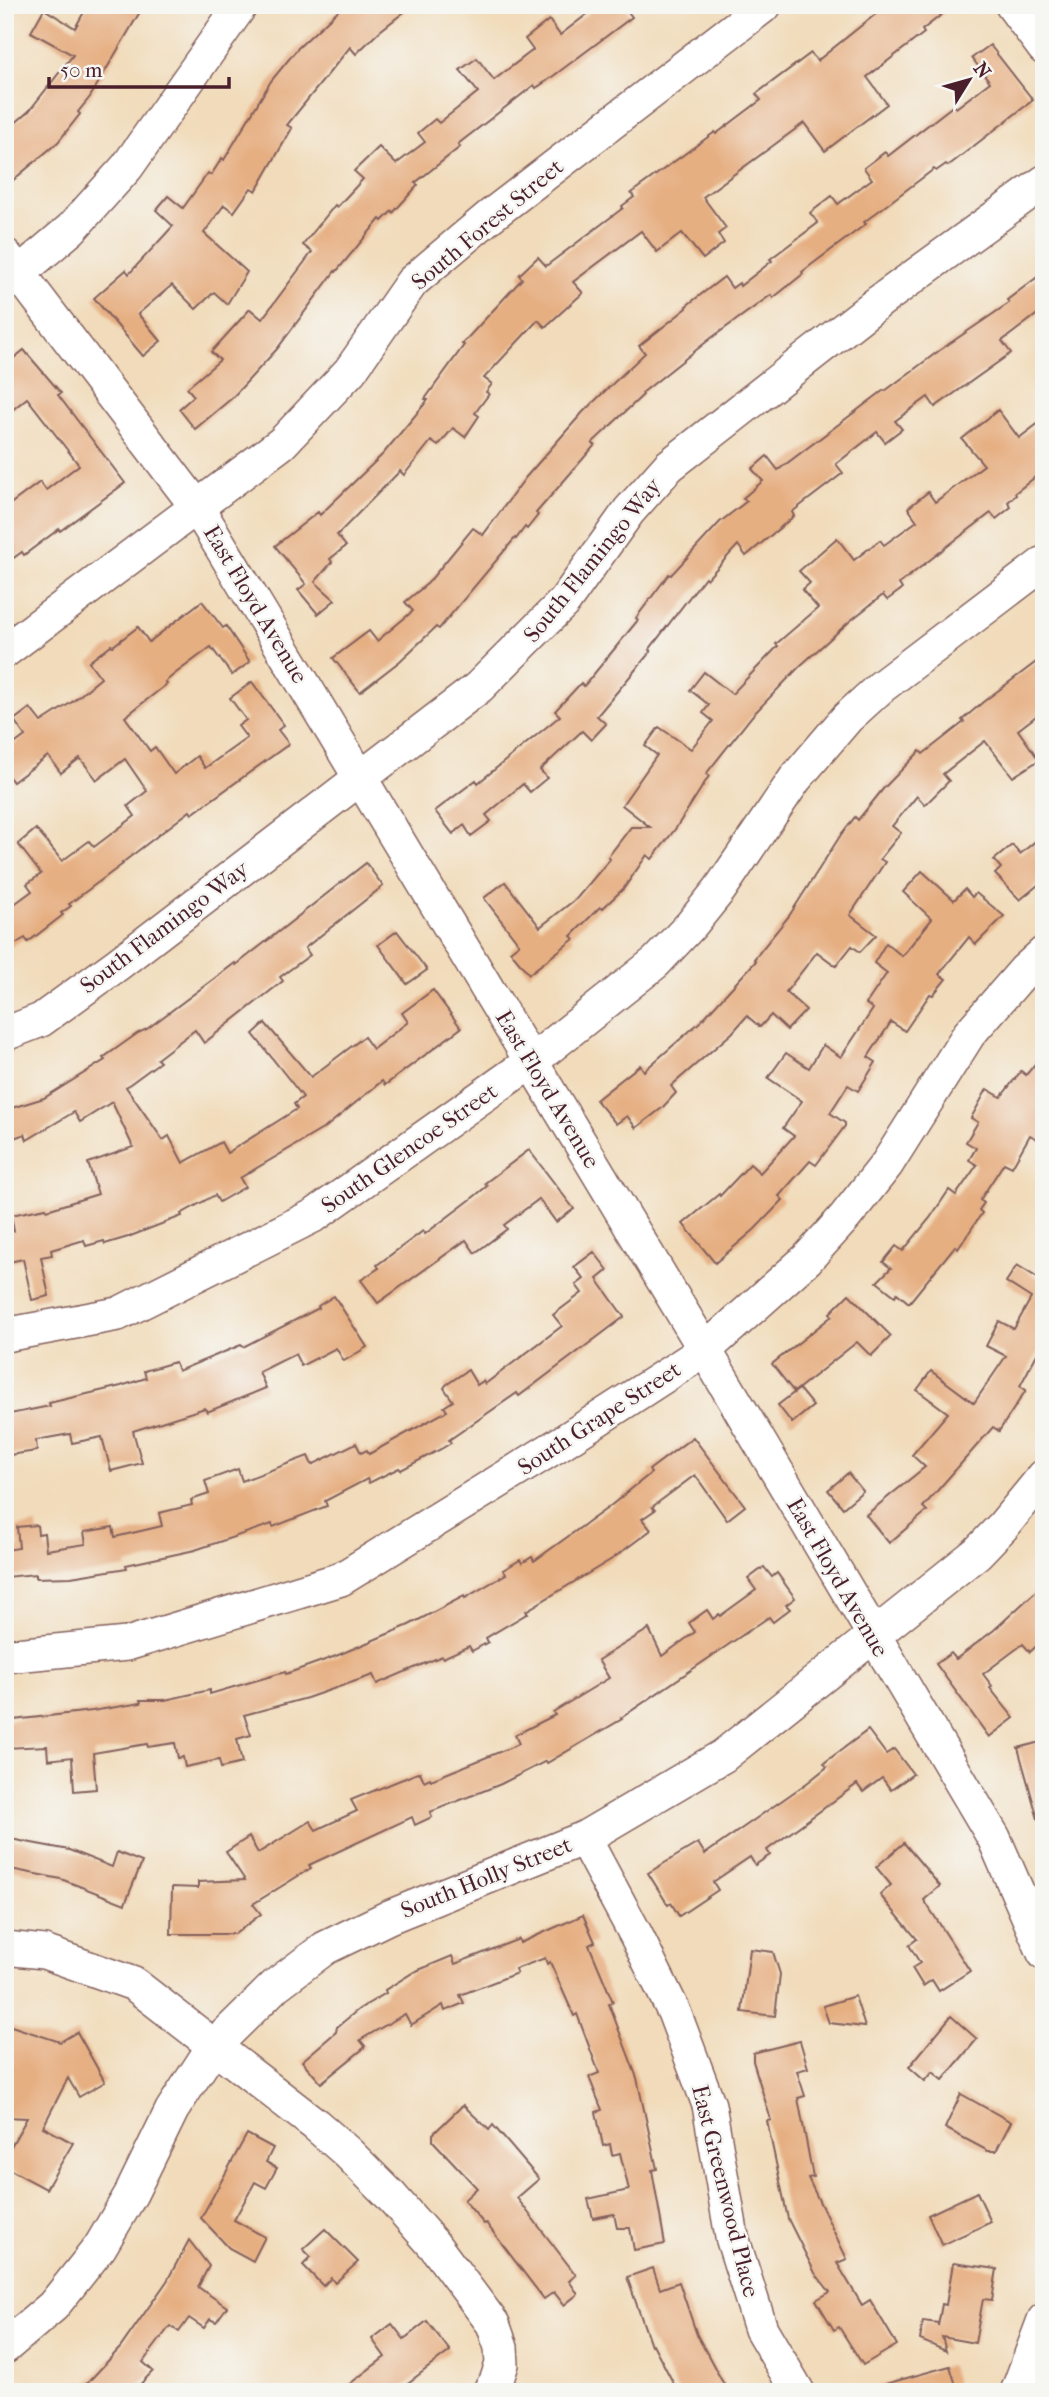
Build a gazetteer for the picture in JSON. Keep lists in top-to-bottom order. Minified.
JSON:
{"streets":{"street":["South Forest Street","South Flamingo Way","East Floyd Avenue","South Glencoe Street","South Grape Street","South Holly Street","East Greenwood Place"]},"crossings":[["South Forest Street","East Floyd Avenue"],["South Flamingo Way","East Floyd Avenue"],["East Floyd Avenue","South Glencoe Street"],["East Floyd Avenue","South Grape Street"],["East Floyd Avenue","South Holly Street"],["South Holly Street","East Greenwood Place"]],"scale_bar":"50 m","north":"top right"}
